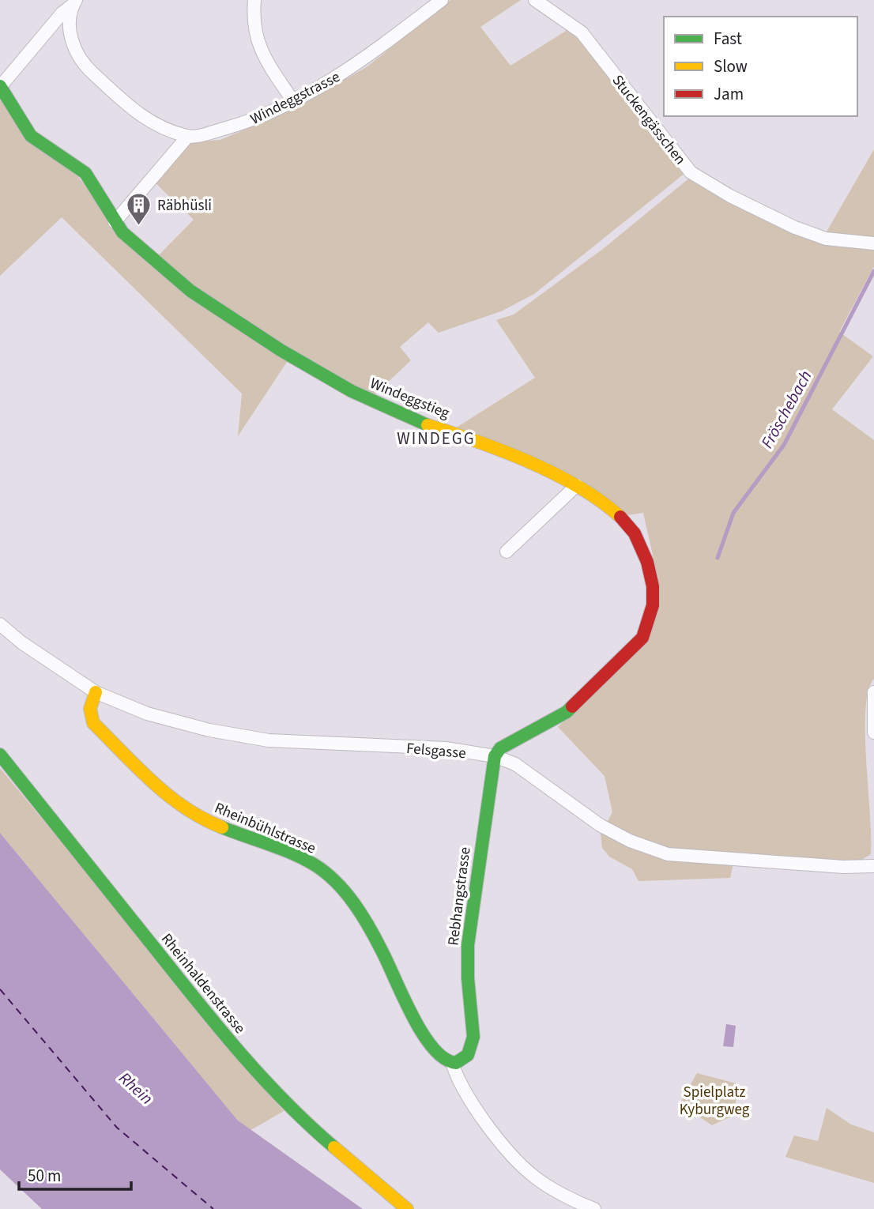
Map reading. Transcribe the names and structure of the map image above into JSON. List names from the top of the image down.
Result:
{
  "streets": {
    "street": [
      "Windeggstrasse",
      "Stuckengässchen",
      "Windeggstieg",
      "Felsgasse",
      "Rheinbühlstrasse",
      "Rebhangstrasse",
      "Rheinhaldenstrasse"
    ]
  },
  "crossings": [
    ["Windeggstrasse", "Windeggstieg"],
    ["Windeggstieg", "Felsgasse"],
    ["Windeggstieg", "Rebhangstrasse"],
    ["Felsgasse", "Rheinbühlstrasse"],
    ["Felsgasse", "Rebhangstrasse"],
    ["Rheinbühlstrasse", "Rebhangstrasse"]
  ],
  "districts": ["WINDEGG"],
  "water": ["Fröschebach", "Rhein"],
  "parks": ["Spielplatz Kyburgweg"],
  "places": {
    "building": ["Räbhüsli"]
  },
  "legend": ["Fast", "Slow", "Jam"],
  "scale_bar": "50 m"
}
